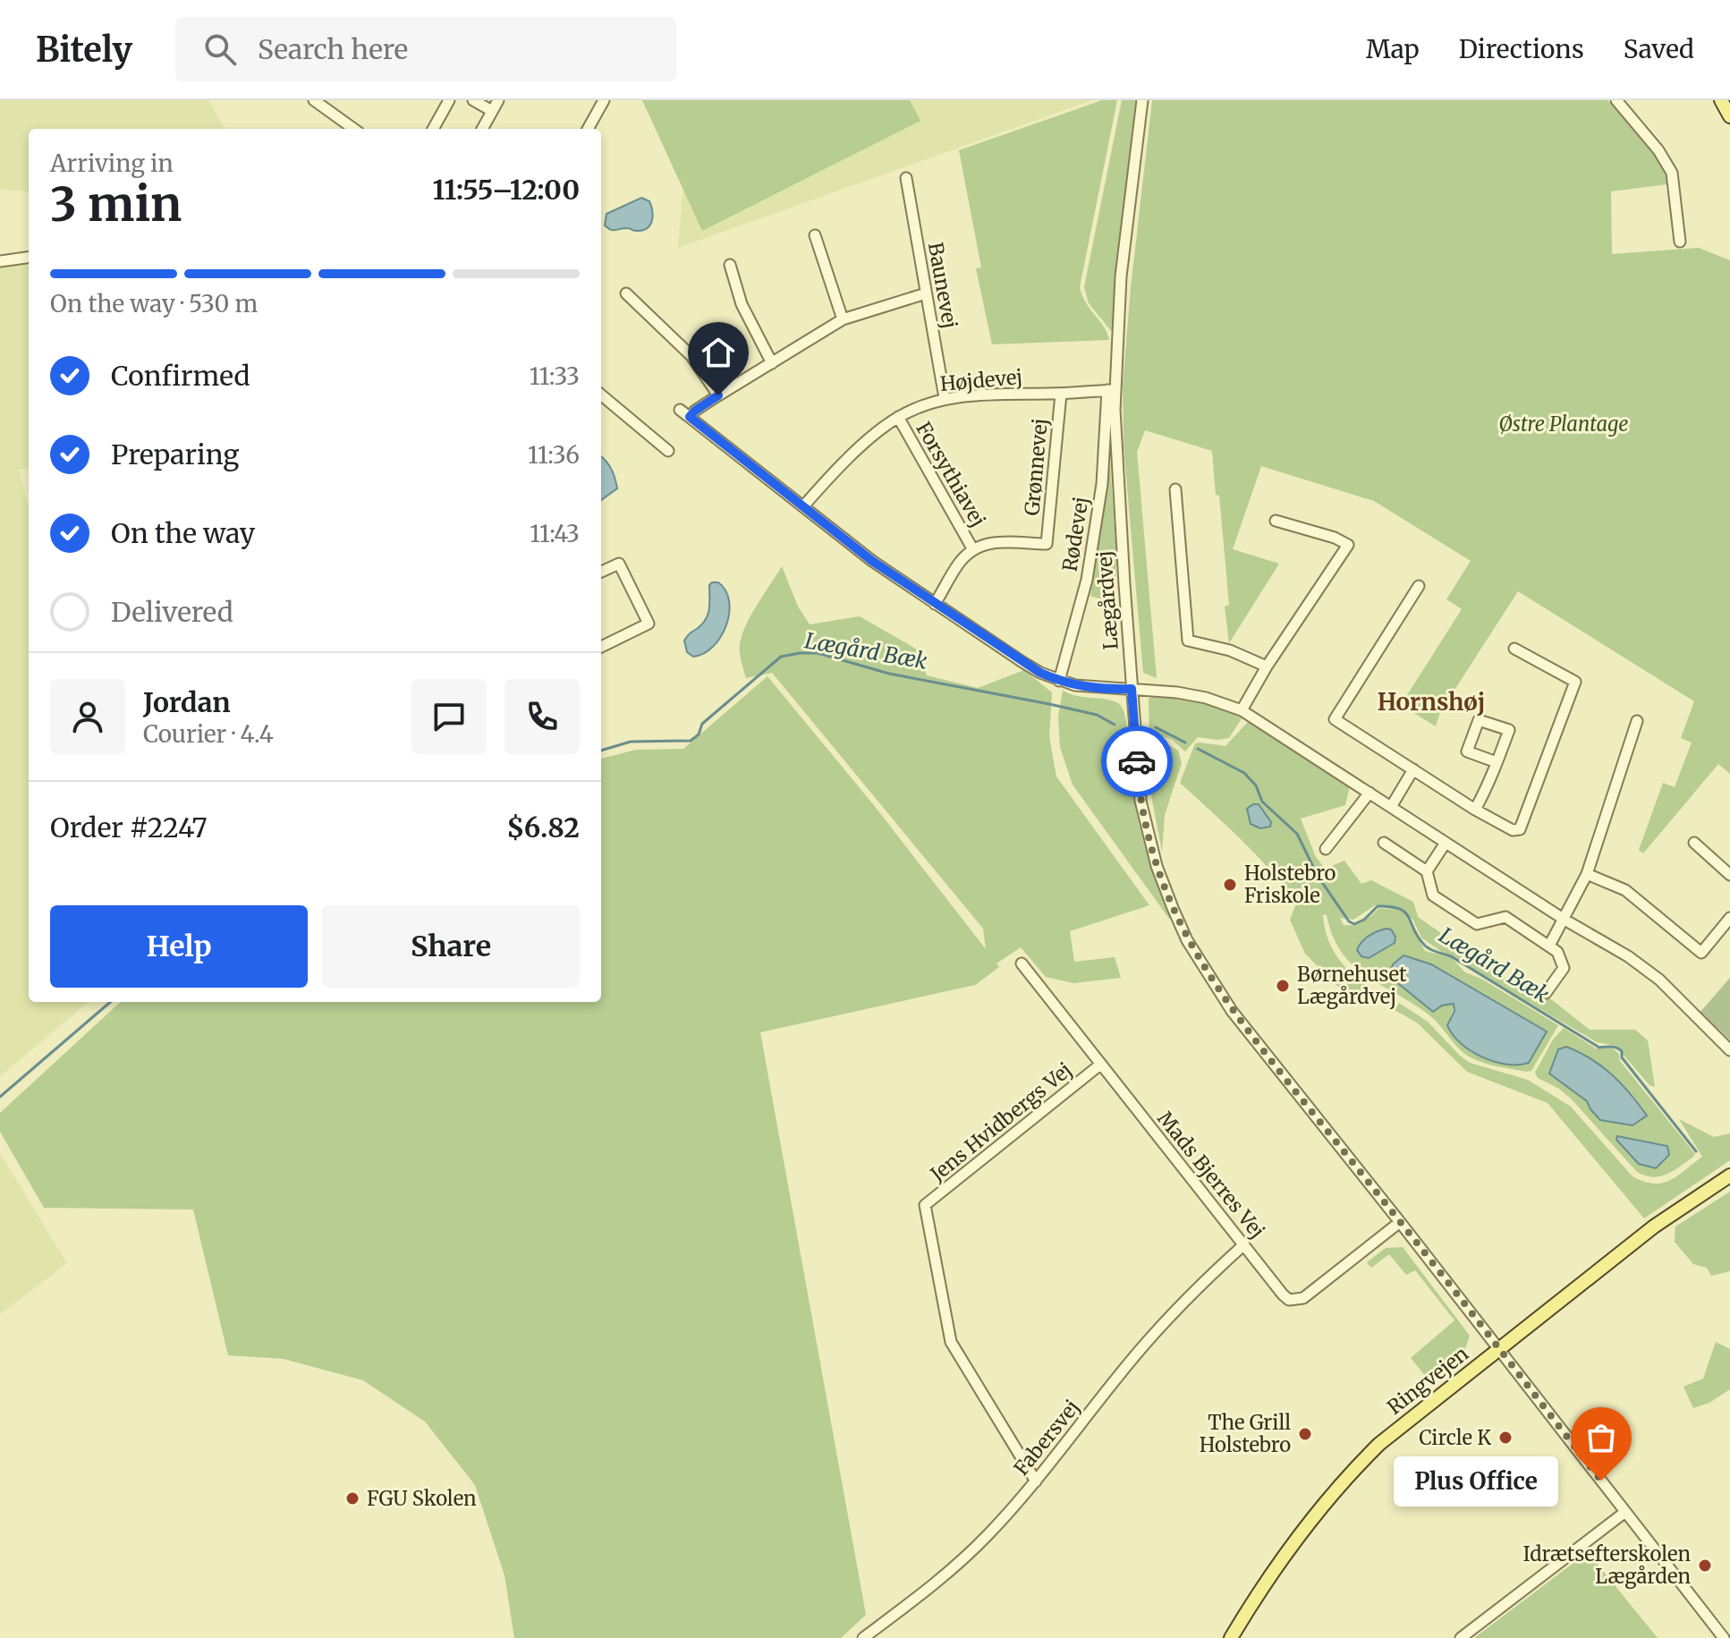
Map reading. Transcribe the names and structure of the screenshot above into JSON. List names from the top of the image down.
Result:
{
  "streets": {
    "main road": ["Ringvejen"],
    "street": [
      "Baunevej",
      "Højdevej",
      "Grønnevej",
      "Forsythiavej",
      "Rødevej",
      "Lægårdvej",
      "Jens Hvidbergs Vej",
      "Mads Bjerres Vej",
      "Fabersvej"
    ]
  },
  "crossings": [
    ["Baunevej", "Højdevej"],
    ["Højdevej", "Grønnevej"],
    ["Højdevej", "Forsythiavej"],
    ["Højdevej", "Rødevej"],
    ["Højdevej", "Lægårdvej"],
    ["Grønnevej", "Forsythiavej"],
    ["Rødevej", "Lægårdvej"],
    ["Lægårdvej", "Mads Bjerres Vej"],
    ["Lægårdvej", "Ringvejen"],
    ["Jens Hvidbergs Vej", "Mads Bjerres Vej"],
    ["Jens Hvidbergs Vej", "Fabersvej"],
    ["Mads Bjerres Vej", "Fabersvej"]
  ],
  "districts": ["Hornshøj"],
  "water": ["Lægård Bæk"],
  "parks": ["Østre Plantage"],
  "places": [
    "Holstebro Friskole",
    "Børnehuset Lægårdvej",
    "The Grill Holstebro",
    "Circle K",
    "Plus Office",
    "FGU Skolen",
    "Idrætsefterskolen Lægården"
  ],
  "page": {
    "header": "Bitely",
    "search": "Search here",
    "nav": ["Map", "Directions", "Saved"],
    "heading": ["3 min", "Arriving in", "11:55–12:00"],
    "panel": [
      "Jordan",
      "Courier · 4.4",
      "Order #2247",
      "$6.82"
    ],
    "bar": "On the way · 530 m",
    "list": [
      ["Confirmed", "11:33"],
      ["Preparing", "11:36"],
      ["On the way", "11:43"],
      "Delivered"
    ],
    "buttons": ["Help", "Share"],
    "bubble": "Plus Office"
  }
}
